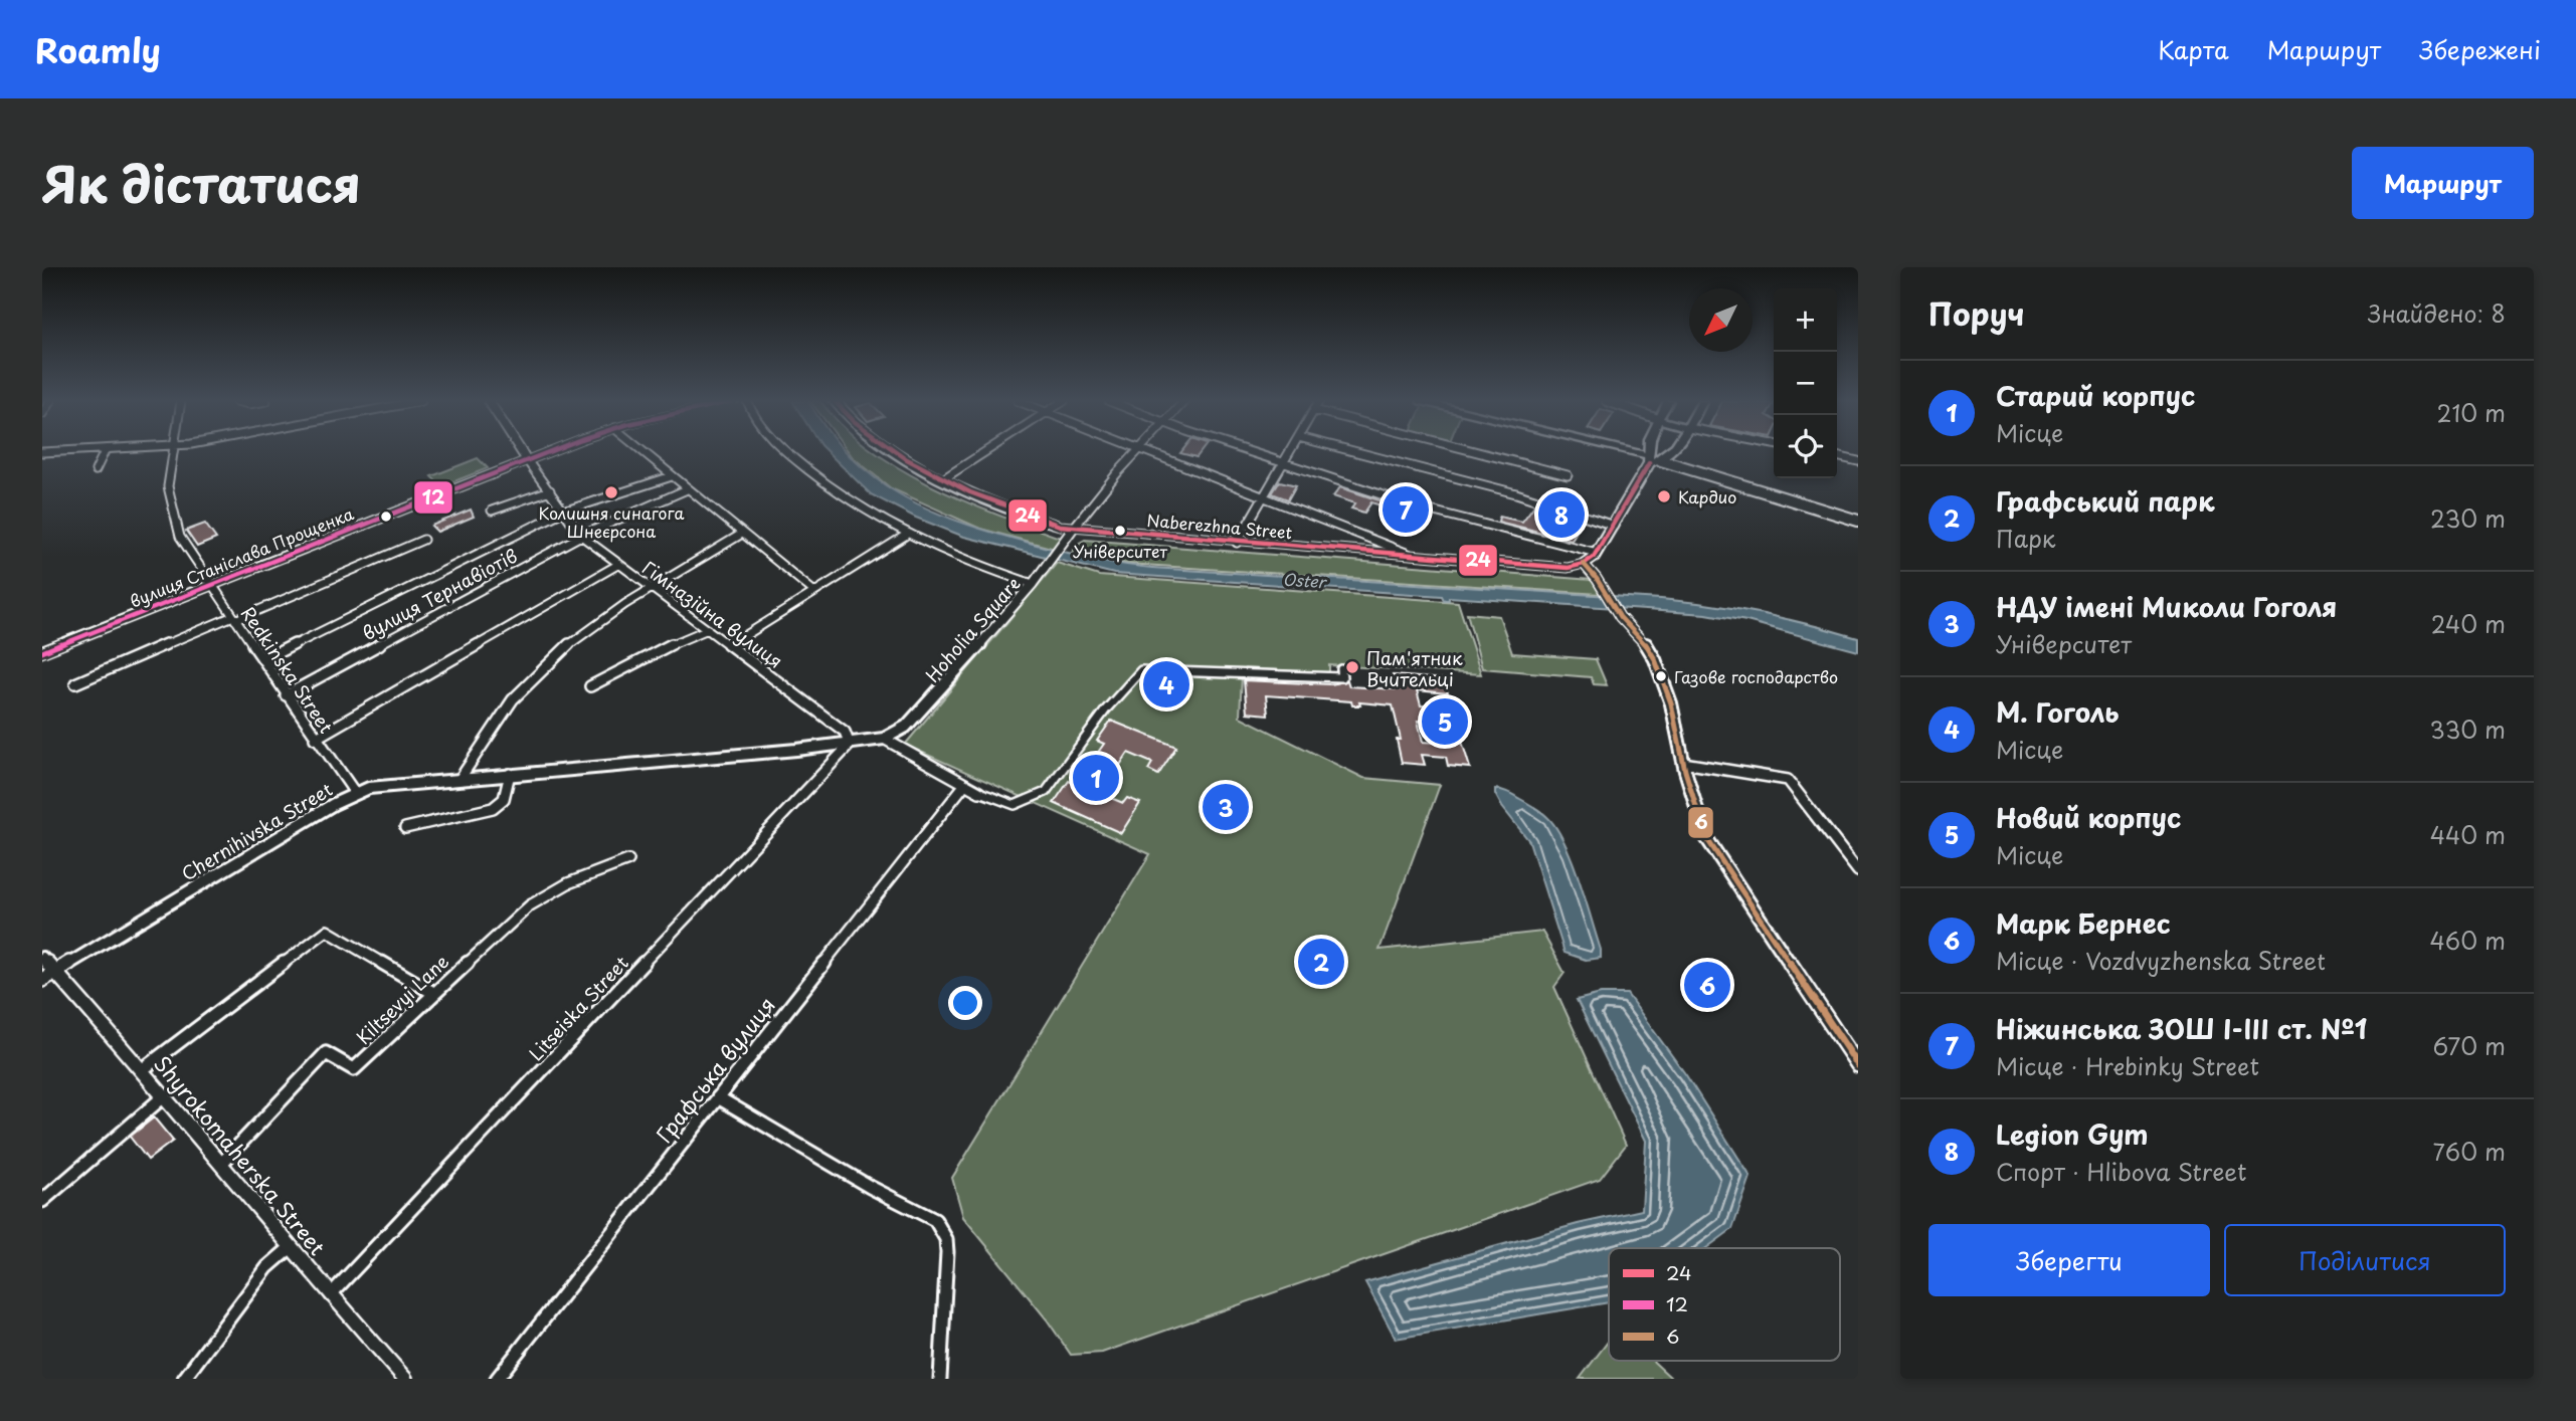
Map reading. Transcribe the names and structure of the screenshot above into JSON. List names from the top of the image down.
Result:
{
  "streets": {
    "main road": ["Naberezhna Street", "вулиця Станіслава Прощенка"],
    "street": [
      "вулиця Тернавіотів",
      "Гімназійна вулиця",
      "Hoholia Square",
      "Redkinska Street",
      "Chernihivska Street",
      "Kiltsevyi Lane",
      "Litseiska Street",
      "Графська вулиця",
      "Shyrokomaherska Street"
    ]
  },
  "crossings": [
    ["Naberezhna Street", "Hoholia Square"],
    ["вулиця Станіслава Прощенка", "Гімназійна вулиця"],
    ["вулиця Станіслава Прощенка", "Redkinska Street"],
    ["вулиця Тернавіотів", "Гімназійна вулиця"],
    ["вулиця Тернавіотів", "Redkinska Street"],
    ["Гімназійна вулиця", "Chernihivska Street"],
    ["Гімназійна вулиця", "Litseiska Street"],
    ["Hoholia Square", "Chernihivska Street"],
    ["Redkinska Street", "Chernihivska Street"],
    ["Chernihivska Street", "Litseiska Street"],
    ["Chernihivska Street", "Shyrokomaherska Street"],
    ["Kiltsevyi Lane", "Shyrokomaherska Street"],
    ["Litseiska Street", "Shyrokomaherska Street"]
  ],
  "water": ["Oster"],
  "places": [
    "Колишня синагога Шнеєрсона",
    "Кардио",
    "Університет",
    "Пам'ятник Вчительці",
    "Газове господарство"
  ],
  "lines": ["transit line 24", "transit line 12", "transit line 6"],
  "legend": ["24", "12", "6"],
  "north": "bottom left",
  "page": {
    "header": "Roamly",
    "nav": ["Карта", "Маршрут", "Збережені"],
    "title": "Як дістатися",
    "buttons": [
      "Маршрут",
      ["Зберегти", "Поділитися"]
    ],
    "heading": ["Поруч", "Знайдено: 8"],
    "map_buttons": ["+", "−"],
    "list": [
      {
        "mark": "1",
        "name": "Старий корпус",
        "note": "Місце",
        "value": "210 m"
      },
      {
        "mark": "2",
        "name": "Графський парк",
        "note": "Парк",
        "value": "230 m"
      },
      {
        "mark": "3",
        "name": "НДУ імені Миколи Гоголя",
        "note": "Університет",
        "value": "240 m"
      },
      {
        "mark": "4",
        "name": "М. Гоголь",
        "note": "Місце",
        "value": "330 m"
      },
      {
        "mark": "5",
        "name": "Новий корпус",
        "note": "Місце",
        "value": "440 m"
      },
      {
        "mark": "6",
        "name": "Марк Бернес",
        "note": "Місце · Vozdvyzhenska Street",
        "value": "460 m"
      },
      {
        "mark": "7",
        "name": "Ніжинська ЗОШ І-ІІІ ст. №1",
        "note": "Місце · Hrebinky Street",
        "value": "670 m"
      },
      {
        "mark": "8",
        "name": "Legion Gym",
        "note": "Спорт · Hlibova Street",
        "value": "760 m"
      }
    ],
    "pins": [
      "7",
      "8",
      "4",
      "5",
      "1",
      "3",
      "2",
      "6"
    ]
  }
}
